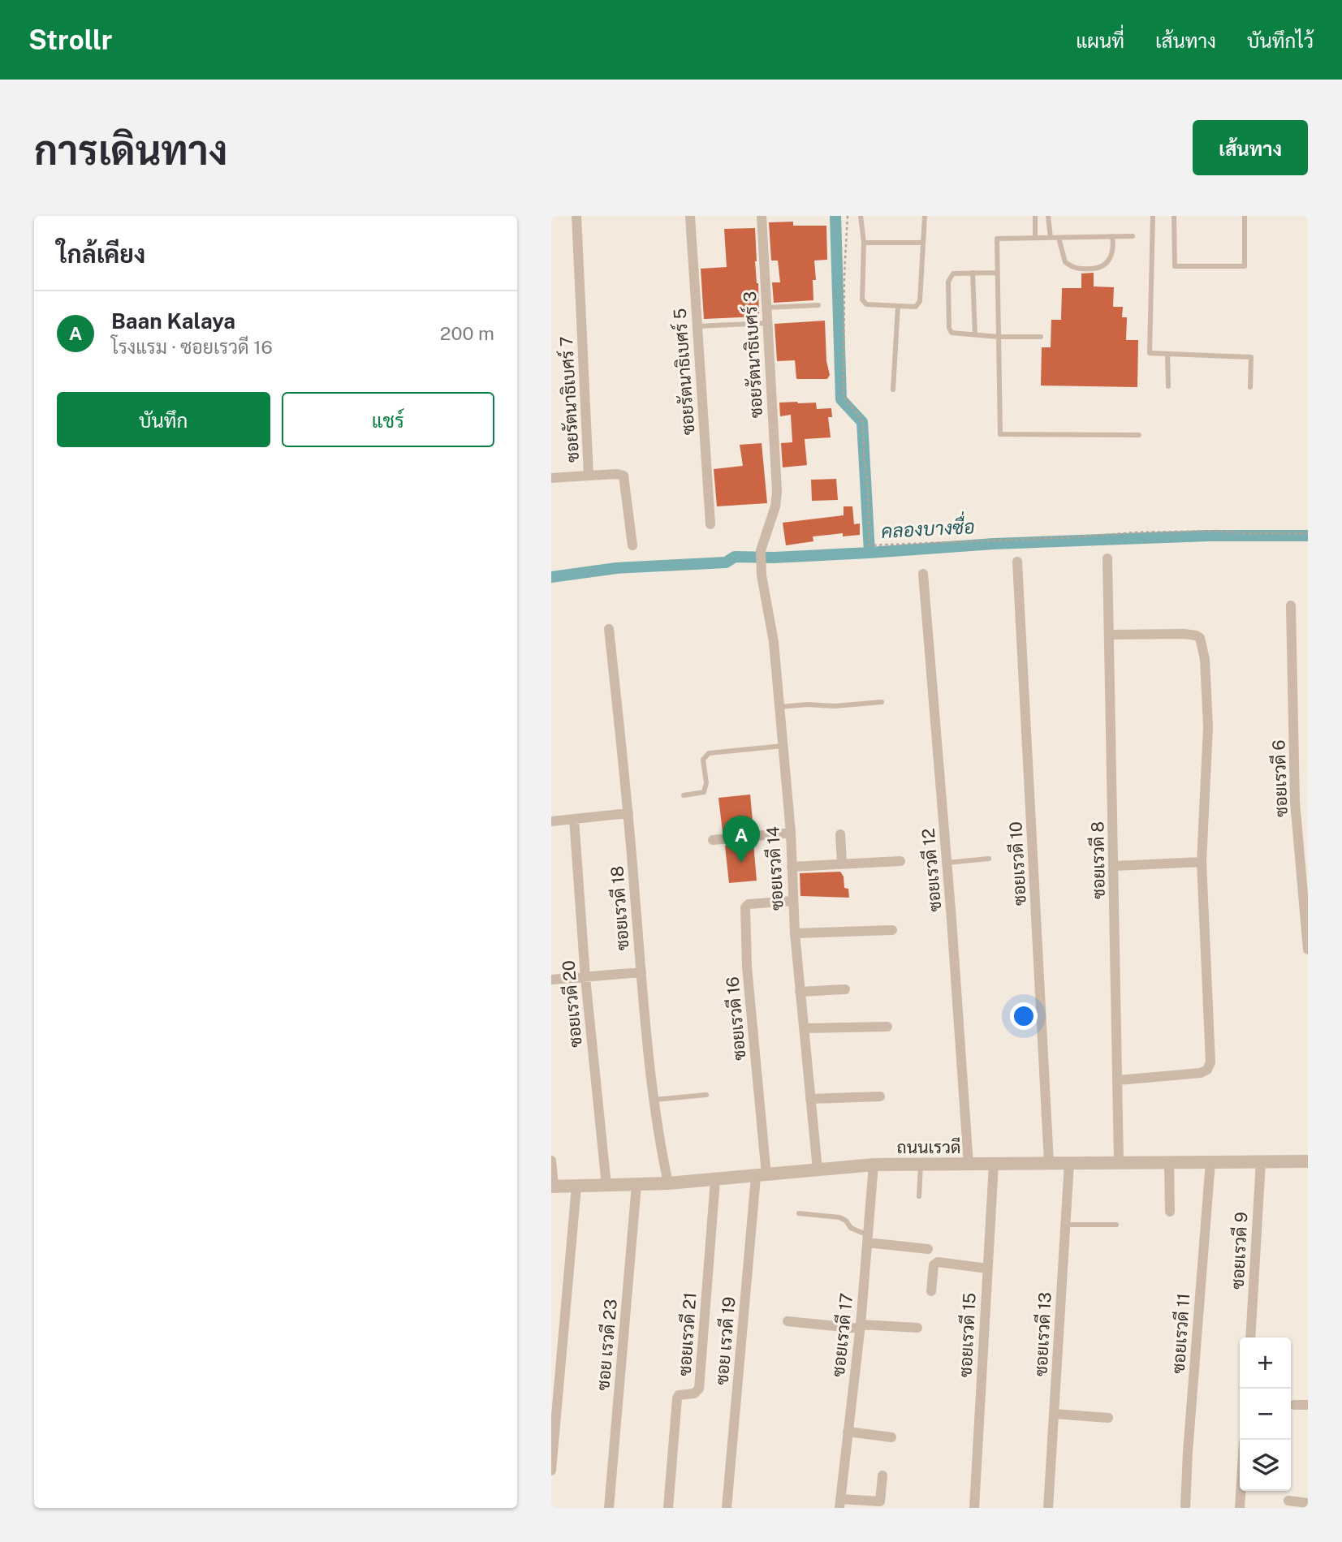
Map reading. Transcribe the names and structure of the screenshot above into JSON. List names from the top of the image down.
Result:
{
  "streets": {
    "street": [
      "ซอยรัตนาธิเบศร์ 3",
      "ซอยรัตนาธิเบศร์ 5",
      "ซอยรัตนาธิเบศร์ 7",
      "ซอยเรวดี 6",
      "ซอยเรวดี 8",
      "ซอยเรวดี 10",
      "ซอยเรวดี 14",
      "ซอยเรวดี 12",
      "ซอยเรวดี 18",
      "ซอยเรวดี 20",
      "ซอยเรวดี 16",
      "ถนนเรวดี",
      "ซอยเรวดี 9",
      "ซอยเรวดี 11",
      "ซอยเรวดี 21",
      "ซอยเรวดี 13",
      "ซอยเรวดี 17",
      "ซอยเรวดี 15",
      "ซอย เรวดี 19",
      "ซอย เรวดี 23"
    ]
  },
  "crossings": [
    ["ซอยรัตนาธิเบศร์ 3", "ซอยเรวดี 14"],
    ["ซอยเรวดี 8", "ถนนเรวดี"],
    ["ซอยเรวดี 10", "ถนนเรวดี"],
    ["ซอยเรวดี 14", "ซอยเรวดี 16"],
    ["ซอยเรวดี 14", "ถนนเรวดี"],
    ["ซอยเรวดี 12", "ถนนเรวดี"],
    ["ซอยเรวดี 18", "ถนนเรวดี"],
    ["ซอยเรวดี 20", "ถนนเรวดี"],
    ["ซอยเรวดี 16", "ถนนเรวดี"],
    ["ซอยเรวดี 16", "ซอย เรวดี 19"],
    ["ถนนเรวดี", "ซอยเรวดี 9"],
    ["ถนนเรวดี", "ซอยเรวดี 11"],
    ["ถนนเรวดี", "ซอยเรวดี 21"],
    ["ถนนเรวดี", "ซอยเรวดี 13"],
    ["ถนนเรวดี", "ซอยเรวดี 17"],
    ["ถนนเรวดี", "ซอยเรวดี 15"],
    ["ถนนเรวดี", "ซอย เรวดี 19"],
    ["ถนนเรวดี", "ซอย เรวดี 23"]
  ],
  "water": ["คลองบางซื่อ"],
  "page": {
    "header": "Strollr",
    "nav": ["แผนที่", "เส้นทาง", "บันทึกไว้"],
    "buttons": [
      "เส้นทาง",
      ["บันทึก", "แชร์"]
    ],
    "title": "การเดินทาง",
    "heading": "ใกล้เคียง",
    "list": [
      {
        "mark": "A",
        "name": "Baan Kalaya",
        "note": "โรงแรม · ซอยเรวดี 16",
        "value": "200 m"
      }
    ],
    "pins": "A",
    "map_buttons": ["+", "−"]
  }
}
